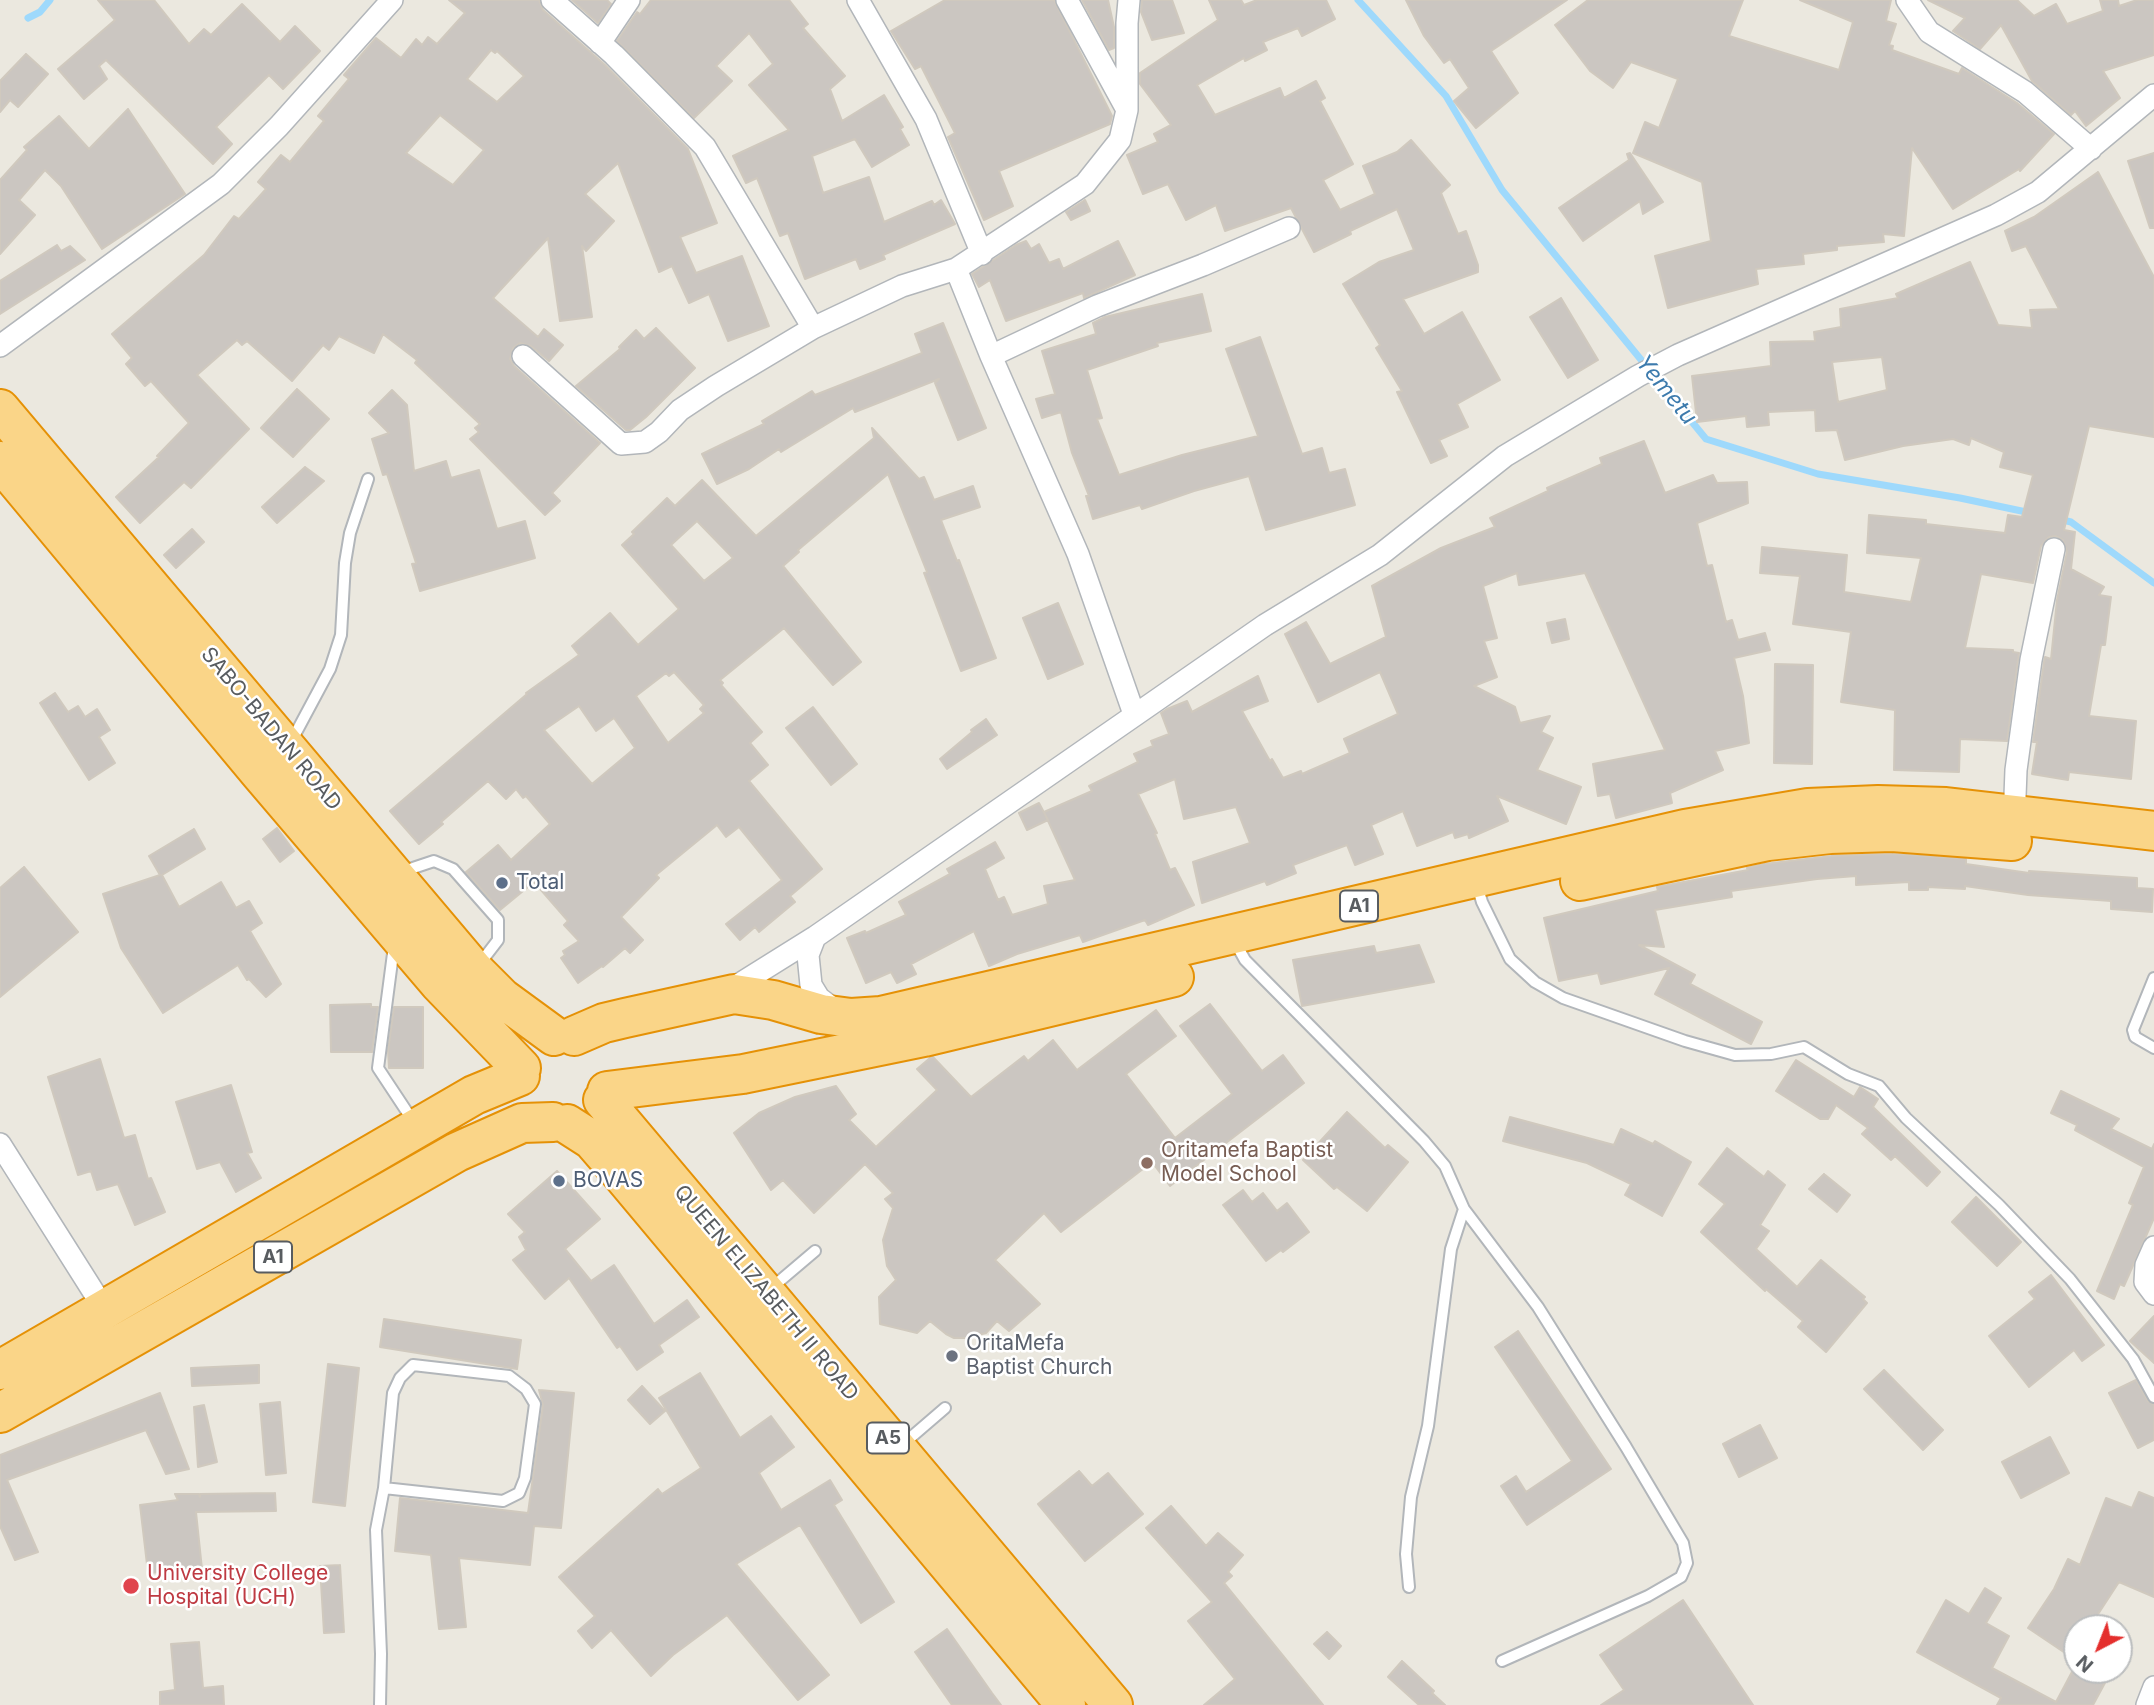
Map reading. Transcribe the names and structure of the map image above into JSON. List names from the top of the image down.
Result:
{
  "streets": {
    "highway": [
      "SABO-BADAN ROAD",
      "A1",
      "QUEEN ELIZABETH II ROAD",
      "A5"
    ]
  },
  "crossings": [
    ["SABO-BADAN ROAD", "A1"],
    ["SABO-BADAN ROAD", "A5"],
    ["A1", "A5"],
    ["QUEEN ELIZABETH II ROAD", "A5"]
  ],
  "water": ["Yemetu"],
  "places": [
    "Total",
    "Oritamefa Baptist Model School",
    "BOVAS",
    "OritaMefa Baptist Church",
    "University College Hospital (UCH)"
  ],
  "north": "bottom left"
}
